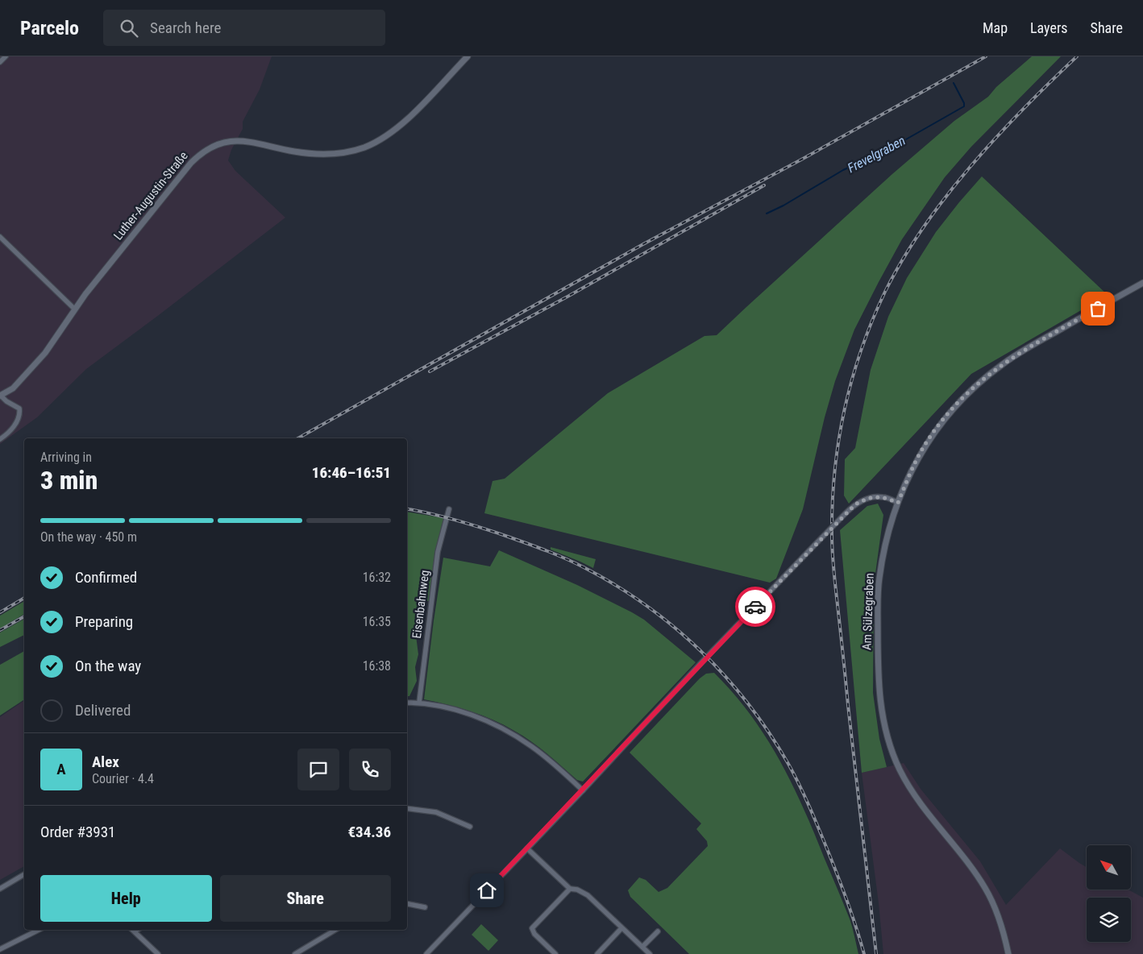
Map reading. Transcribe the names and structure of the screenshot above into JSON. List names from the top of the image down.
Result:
{
  "streets": {
    "street": ["Luther-Augustin-Straße", "Eisenbahnweg", "Am Sülzegraben"]
  },
  "water": ["Frevelgraben"],
  "north": "top left",
  "page": {
    "header": "Parcelo",
    "search": "Search here",
    "nav": ["Map", "Layers", "Share"],
    "heading": ["3 min", "Arriving in", "16:46–16:51"],
    "panel": [
      "Alex",
      "Courier · 4.4",
      "Order #3931",
      "€34.36"
    ],
    "bar": "On the way · 450 m",
    "list": [
      ["Confirmed", "16:32"],
      ["Preparing", "16:35"],
      ["On the way", "16:38"],
      "Delivered"
    ],
    "round": "A",
    "buttons": ["Help", "Share"]
  }
}
